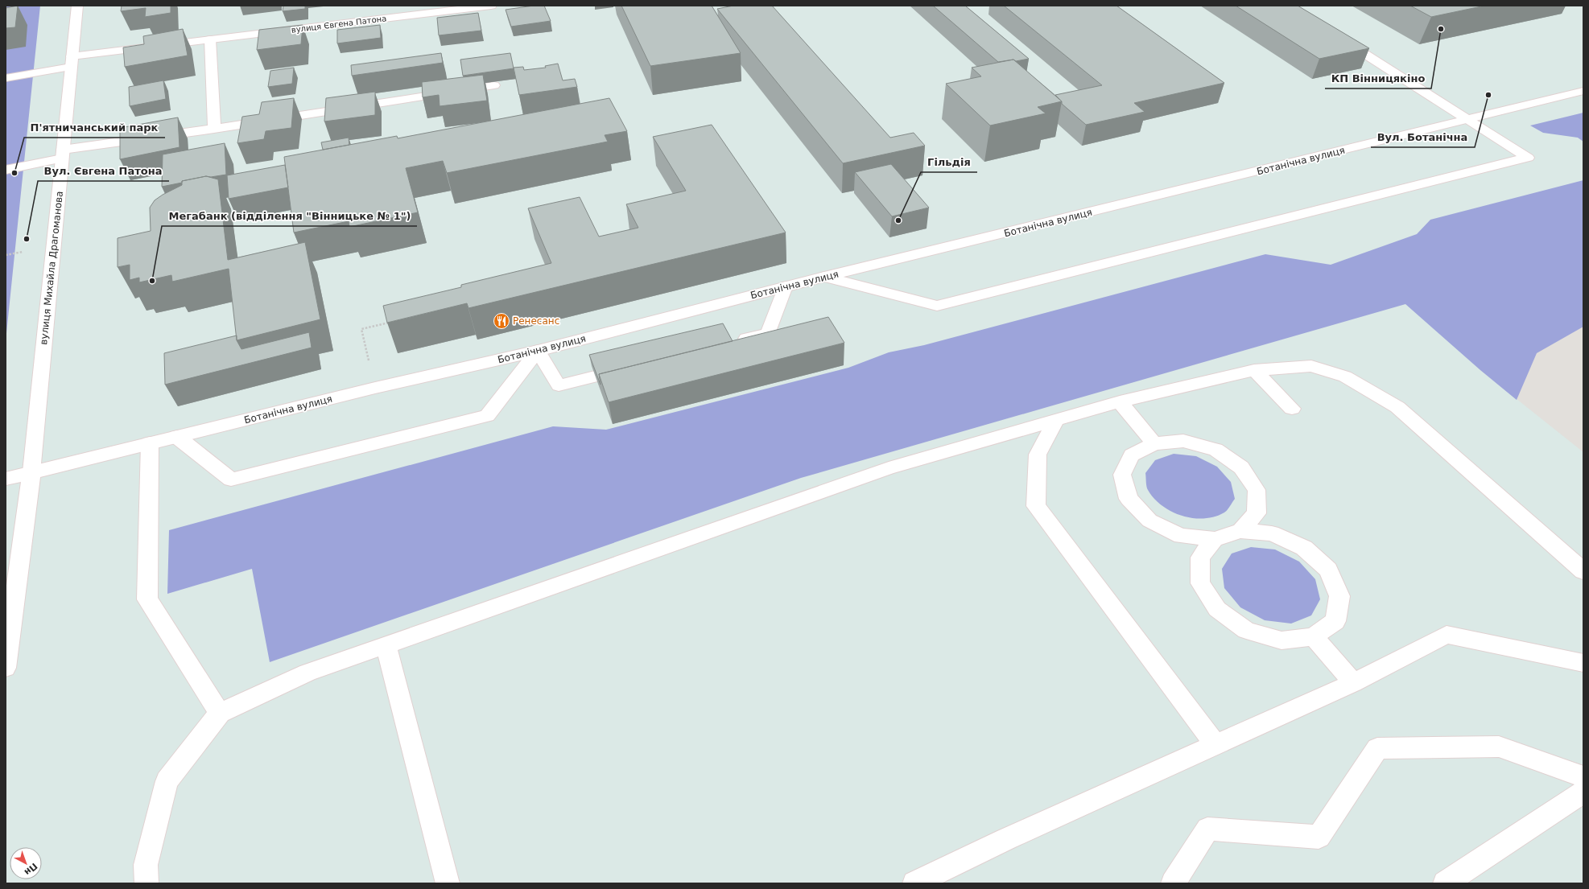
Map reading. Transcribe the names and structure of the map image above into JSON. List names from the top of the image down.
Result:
{
  "streets": {
    "street": ["вулиця Євгена Патона", "Ботанічна вулиця", "вулиця Михайла Драгоманова"]
  },
  "crossings": [
    ["вулиця Євгена Патона", "вулиця Михайла Драгоманова"],
    ["Ботанічна вулиця", "вулиця Михайла Драгоманова"]
  ],
  "places": {
    "other": [
      "КП Вінницякіно",
      "Вул. Ботанічна",
      "П'ятничанський парк",
      "Гільдія",
      "Вул. Євгена Патона",
      "Мегабанк (відділення \"Вінницьке № 1\")"
    ],
    "restaurant": ["Ренесанс"]
  },
  "north": "bottom right"
}
